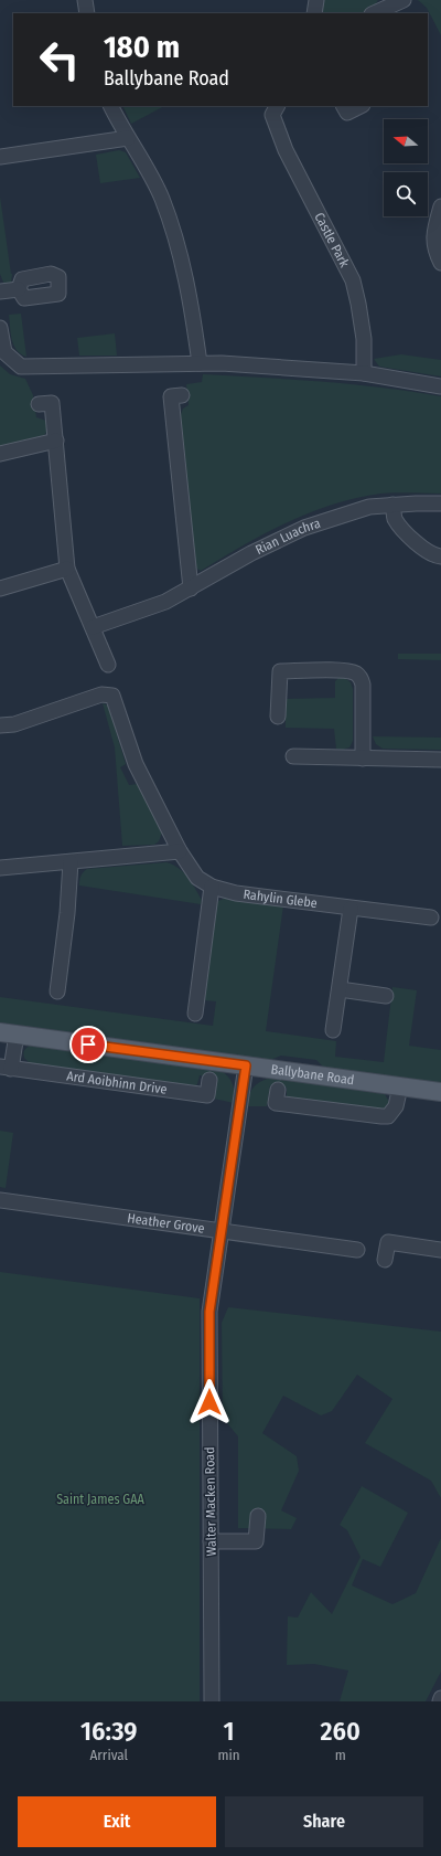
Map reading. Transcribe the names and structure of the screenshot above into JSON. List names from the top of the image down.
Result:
{
  "streets": {
    "main road": ["Ballybane Road"],
    "street": [
      "Castle Park",
      "Rian Luachra",
      "Rahylin Glebe",
      "Ard Aoibhinn Drive",
      "Heather Grove",
      "Walter Macken Road"
    ]
  },
  "crossings": [
    ["Ballybane Road", "Ard Aoibhinn Drive"],
    ["Ballybane Road", "Walter Macken Road"],
    ["Heather Grove", "Walter Macken Road"]
  ],
  "parks": ["Saint James GAA"],
  "north": "left",
  "page": {
    "turn": ["180 m", "Ballybane Road"],
    "eta": [
      "16:39",
      "Arrival",
      "1",
      "min",
      "260",
      "m"
    ],
    "buttons": ["Exit", "Share"]
  }
}
